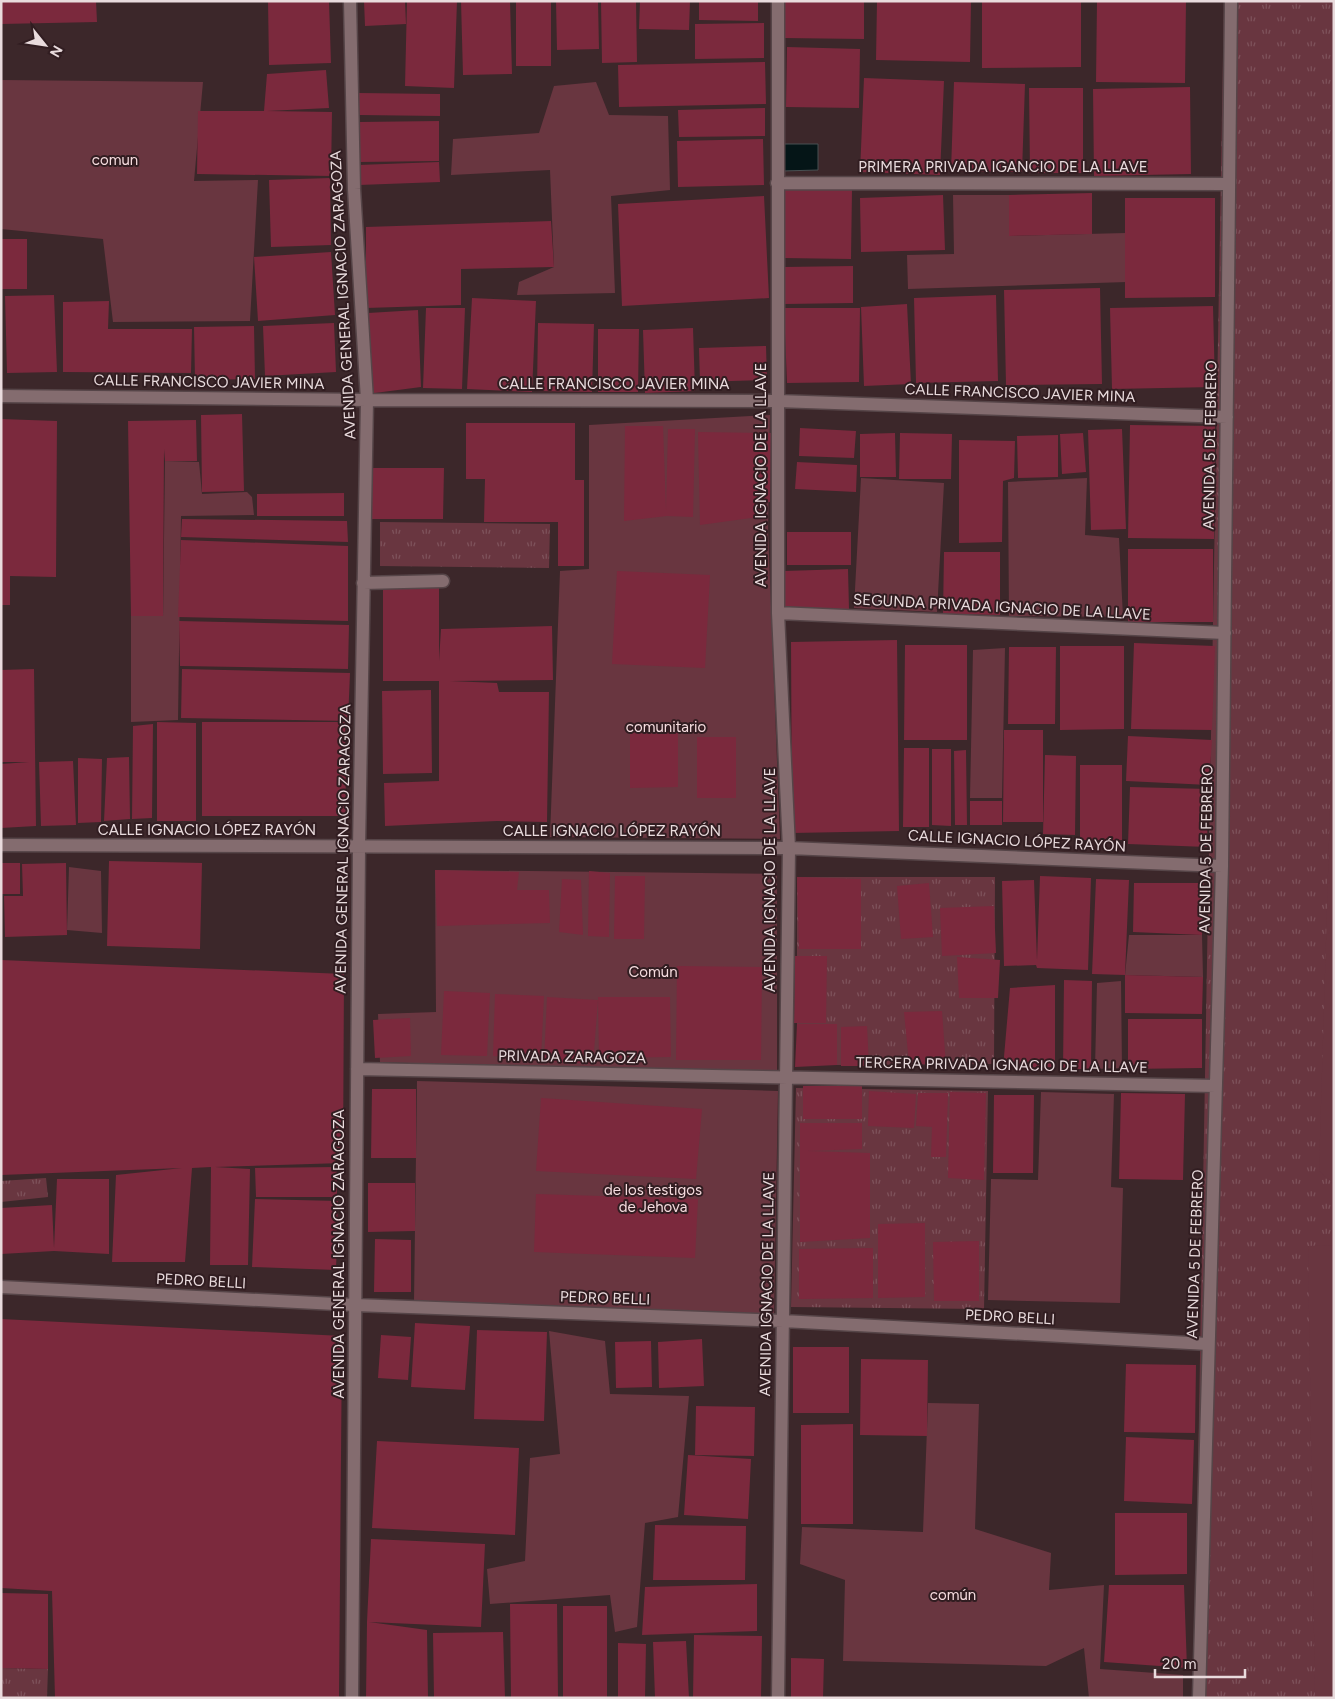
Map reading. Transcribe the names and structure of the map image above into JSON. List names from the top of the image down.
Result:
{
  "streets": {
    "street": [
      "PRIMERA PRIVADA IGANCIO DE LA LLAVE",
      "AVENIDA GENERAL IGNACIO ZARAGOZA",
      "CALLE FRANCISCO JAVIER MINA",
      "AVENIDA 5 DE FEBRERO",
      "AVENIDA IGNACIO DE LA LLAVE",
      "SEGUNDA PRIVADA IGNACIO DE LA LLAVE",
      "CALLE IGNACIO LÓPEZ RAYÓN",
      "PRIVADA ZARAGOZA",
      "TERCERA PRIVADA IGNACIO DE LA LLAVE",
      "PEDRO BELLI"
    ]
  },
  "crossings": [
    ["PRIMERA PRIVADA IGANCIO DE LA LLAVE", "AVENIDA 5 DE FEBRERO"],
    ["PRIMERA PRIVADA IGANCIO DE LA LLAVE", "AVENIDA IGNACIO DE LA LLAVE"],
    ["AVENIDA GENERAL IGNACIO ZARAGOZA", "CALLE FRANCISCO JAVIER MINA"],
    ["AVENIDA GENERAL IGNACIO ZARAGOZA", "CALLE IGNACIO LÓPEZ RAYÓN"],
    ["AVENIDA GENERAL IGNACIO ZARAGOZA", "PRIVADA ZARAGOZA"],
    ["AVENIDA GENERAL IGNACIO ZARAGOZA", "PEDRO BELLI"],
    ["CALLE FRANCISCO JAVIER MINA", "AVENIDA 5 DE FEBRERO"],
    ["CALLE FRANCISCO JAVIER MINA", "AVENIDA IGNACIO DE LA LLAVE"],
    ["AVENIDA 5 DE FEBRERO", "SEGUNDA PRIVADA IGNACIO DE LA LLAVE"],
    ["AVENIDA 5 DE FEBRERO", "CALLE IGNACIO LÓPEZ RAYÓN"],
    ["AVENIDA 5 DE FEBRERO", "TERCERA PRIVADA IGNACIO DE LA LLAVE"],
    ["AVENIDA 5 DE FEBRERO", "PEDRO BELLI"],
    ["AVENIDA IGNACIO DE LA LLAVE", "SEGUNDA PRIVADA IGNACIO DE LA LLAVE"],
    ["AVENIDA IGNACIO DE LA LLAVE", "CALLE IGNACIO LÓPEZ RAYÓN"],
    ["AVENIDA IGNACIO DE LA LLAVE", "PRIVADA ZARAGOZA"],
    ["AVENIDA IGNACIO DE LA LLAVE", "TERCERA PRIVADA IGNACIO DE LA LLAVE"],
    ["AVENIDA IGNACIO DE LA LLAVE", "PEDRO BELLI"],
    ["PRIVADA ZARAGOZA", "TERCERA PRIVADA IGNACIO DE LA LLAVE"]
  ],
  "parks": [
    "comun",
    "comunitario",
    "Común",
    "de los testigos de Jehova",
    "común"
  ],
  "scale_bar": "20 m",
  "north": "bottom right"
}
